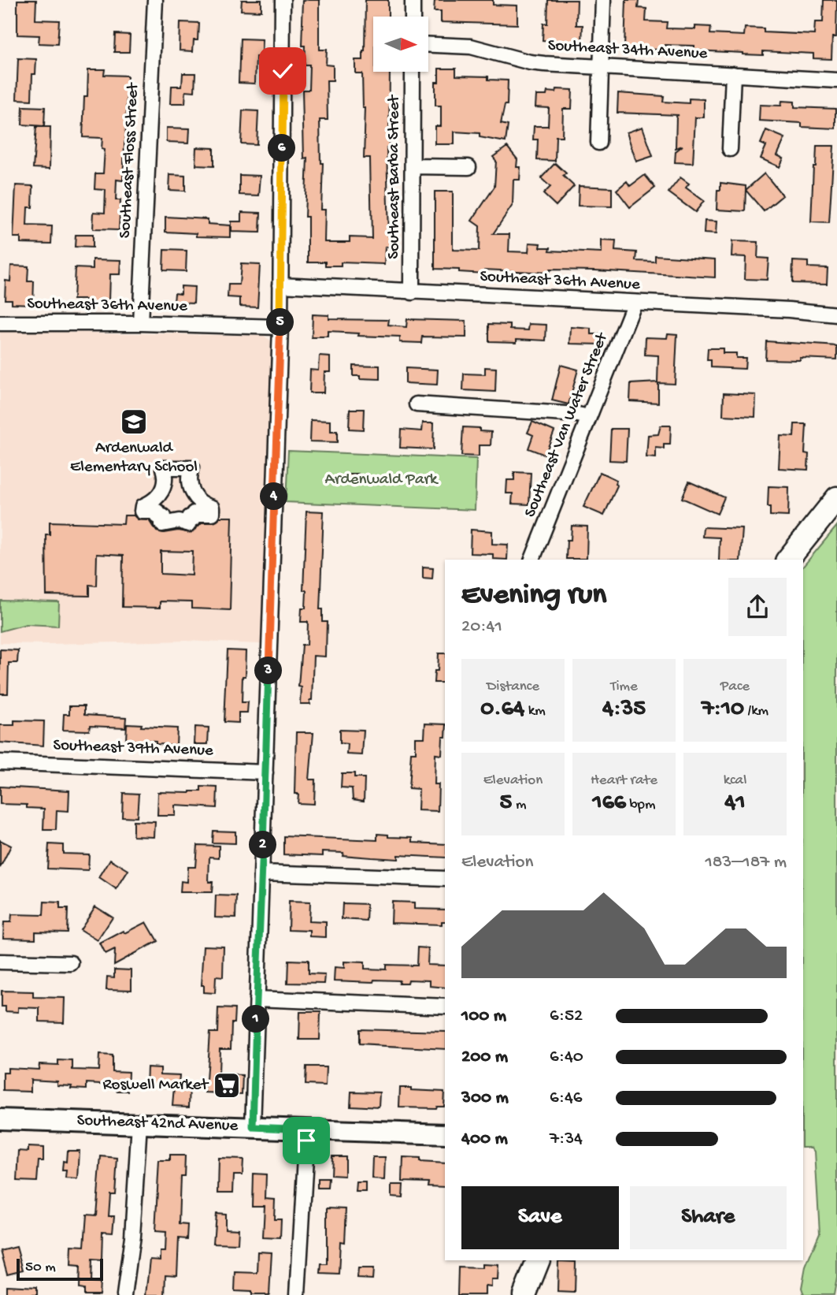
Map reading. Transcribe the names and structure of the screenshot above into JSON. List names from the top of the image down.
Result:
{
  "streets": {
    "street": [
      "Southeast 34th Avenue",
      "Southeast Floss Street",
      "Southeast Barba Street",
      "Southeast 36th Avenue",
      "Southeast Van Water Street",
      "Southeast 39th Avenue",
      "Southeast 42nd Avenue"
    ]
  },
  "crossings": [
    ["Southeast Floss Street", "Southeast 36th Avenue"],
    ["Southeast Barba Street", "Southeast 36th Avenue"],
    ["Southeast 36th Avenue", "Southeast Van Water Street"]
  ],
  "parks": ["Ardenwald Park"],
  "places": {
    "school or university": ["Ardenwald Elementary School"],
    "supermarket": ["Roswell Market"]
  },
  "scale_bar": "50 m",
  "north": "right",
  "page": {
    "pins": [
      "6",
      "5",
      "4",
      "3",
      "2",
      "1"
    ],
    "heading": ["Evening run", "20:41"],
    "stats": [
      ["Distance", "0.64 km"],
      ["Time", "4:35"],
      ["Pace", "7:10 /km"],
      ["Elevation", "5 m"],
      ["Heart rate", "166 bpm"],
      ["kcal", "41"]
    ],
    "chart": ["Elevation", "183–187 m"],
    "list": [
      {
        "name": "100 m",
        "note": "6:52"
      },
      {
        "name": "200 m",
        "note": "6:40"
      },
      {
        "name": "300 m",
        "note": "6:46"
      },
      {
        "name": "400 m",
        "note": "7:34"
      }
    ],
    "buttons": ["Save", "Share"],
    "scale": "50 m"
  }
}
